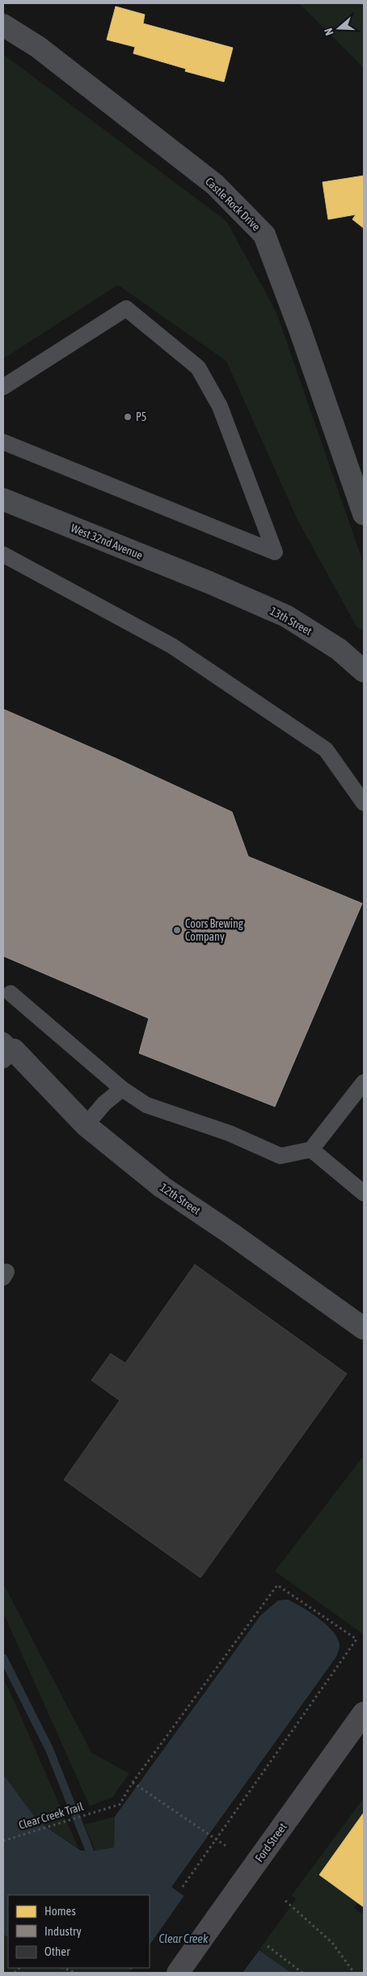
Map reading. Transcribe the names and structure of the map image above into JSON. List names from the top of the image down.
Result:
{
  "streets": {
    "main road": ["Ford Street"],
    "street": [
      "Castle Rock Drive",
      "West 32nd Avenue",
      "13th Street",
      "12th Street"
    ],
    "path": ["Clear Creek Trail"]
  },
  "crossings": [
    ["West 32nd Avenue", "13th Street"]
  ],
  "water": ["Clear Creek"],
  "places": ["P5", "Coors Brewing Company"],
  "legend": ["Homes", "Industry", "Other"],
  "north": "left"
}
